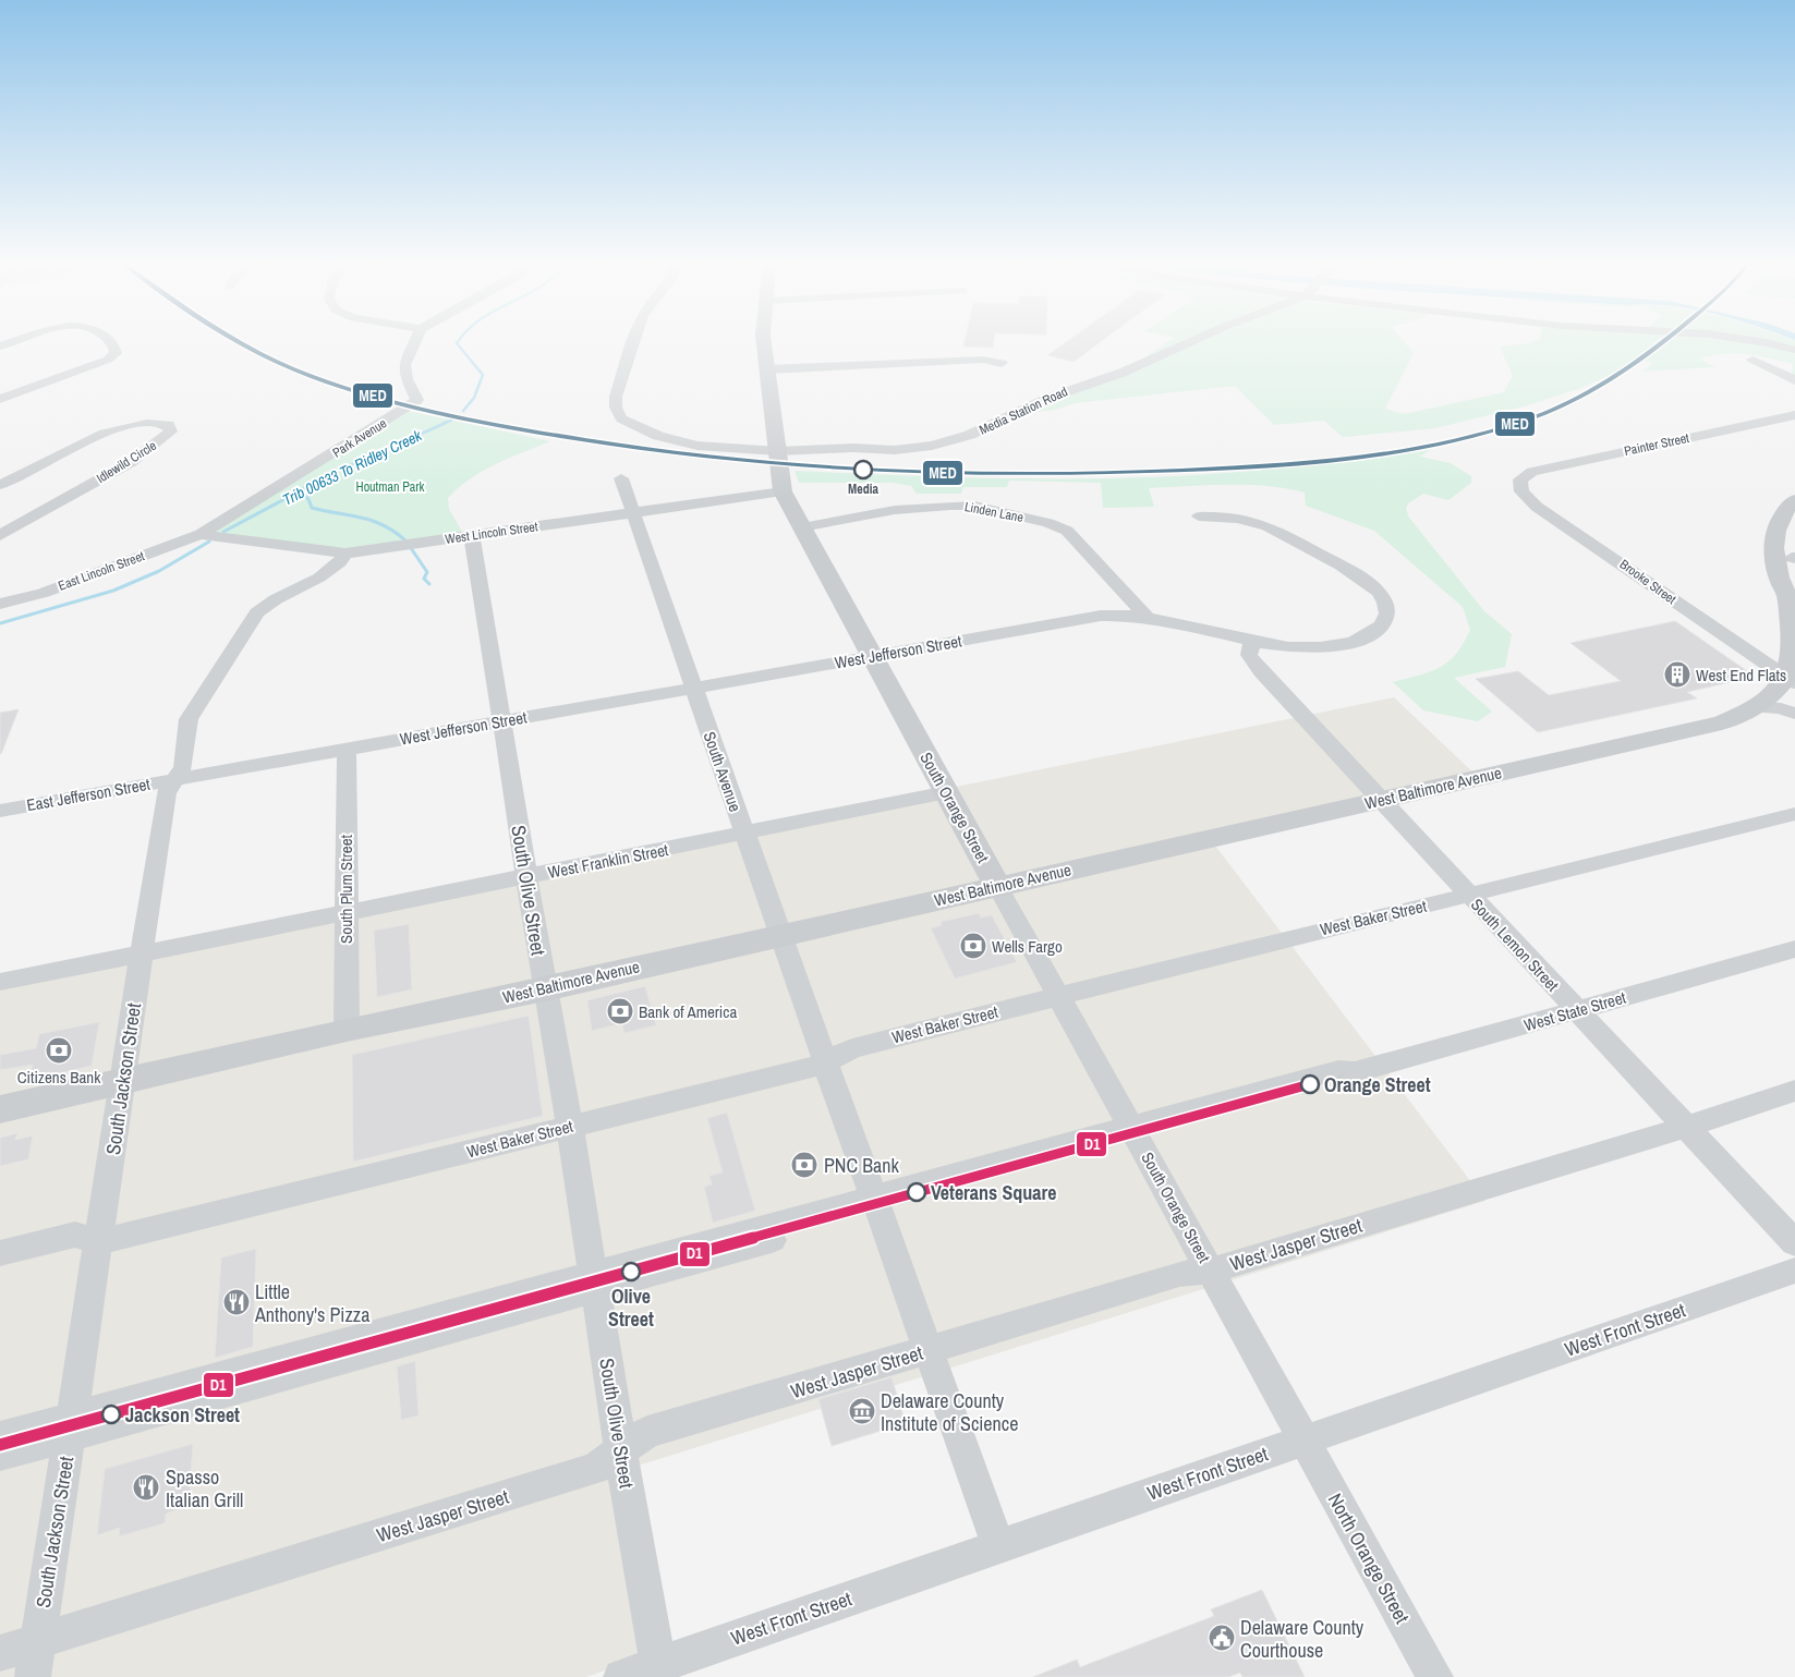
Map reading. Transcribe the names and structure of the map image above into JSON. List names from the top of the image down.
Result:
{
  "streets": {
    "main road": ["West Baltimore Avenue", "South Orange Street"],
    "street": [
      "Media Station Road",
      "Park Avenue",
      "Painter Street",
      "Idlewild Circle",
      "Linden Lane",
      "West Lincoln Street",
      "East Lincoln Street",
      "Brooke Street",
      "West Jefferson Street",
      "South Avenue",
      "East Jefferson Street",
      "West Franklin Street",
      "South Plum Street",
      "South Olive Street",
      "West Baker Street",
      "South Lemon Street",
      "West State Street",
      "South Jackson Street",
      "West Jasper Street",
      "West Front Street",
      "North Orange Street"
    ]
  },
  "crossings": [
    ["Media Station Road", "West Lincoln Street"],
    ["Media Station Road", "South Orange Street"],
    ["Park Avenue", "West Lincoln Street"],
    ["Park Avenue", "East Lincoln Street"],
    ["Painter Street", "Brooke Street"],
    ["Linden Lane", "West Jefferson Street"],
    ["Linden Lane", "South Orange Street"],
    ["West Lincoln Street", "East Lincoln Street"],
    ["West Lincoln Street", "South Avenue"],
    ["West Lincoln Street", "South Orange Street"],
    ["West Lincoln Street", "South Olive Street"],
    ["West Lincoln Street", "South Jackson Street"],
    ["Brooke Street", "West Baltimore Avenue"],
    ["West Jefferson Street", "South Avenue"],
    ["West Jefferson Street", "East Jefferson Street"],
    ["West Jefferson Street", "South Orange Street"],
    ["West Jefferson Street", "South Plum Street"],
    ["West Jefferson Street", "South Olive Street"],
    ["West Jefferson Street", "South Lemon Street"],
    ["West Jefferson Street", "South Jackson Street"],
    ["South Avenue", "West Baltimore Avenue"],
    ["South Avenue", "West Franklin Street"],
    ["South Avenue", "West Baker Street"],
    ["West Baltimore Avenue", "South Orange Street"],
    ["West Baltimore Avenue", "South Plum Street"],
    ["West Baltimore Avenue", "South Olive Street"],
    ["West Baltimore Avenue", "South Lemon Street"],
    ["West Baltimore Avenue", "South Jackson Street"],
    ["East Jefferson Street", "South Jackson Street"],
    ["South Orange Street", "West Franklin Street"],
    ["South Orange Street", "West Baker Street"],
    ["South Orange Street", "West State Street"],
    ["South Orange Street", "West Jasper Street"],
    ["South Orange Street", "West Front Street"],
    ["South Orange Street", "North Orange Street"],
    ["West Franklin Street", "South Plum Street"],
    ["West Franklin Street", "South Olive Street"],
    ["West Franklin Street", "South Jackson Street"],
    ["South Olive Street", "West Baker Street"],
    ["South Olive Street", "West State Street"],
    ["South Olive Street", "West Jasper Street"],
    ["South Olive Street", "West Front Street"],
    ["West Baker Street", "South Lemon Street"],
    ["West Baker Street", "South Jackson Street"],
    ["South Lemon Street", "West State Street"],
    ["South Lemon Street", "West Jasper Street"],
    ["West State Street", "South Jackson Street"],
    ["South Jackson Street", "West Jasper Street"],
    ["West Front Street", "North Orange Street"]
  ],
  "water": ["Trib 00633 To Ridley Creek"],
  "parks": ["Houtman Park"],
  "places": {
    "other": [
      "Media",
      "Orange Street",
      "Veterans Square",
      "Olive Street",
      "Jackson Street"
    ],
    "building": ["West End Flats"],
    "bank": [
      "Wells Fargo",
      "Bank of America",
      "Citizens Bank",
      "PNC Bank"
    ],
    "restaurant": ["Little Anthony's Pizza", "Spasso Italian Grill"],
    "museum": ["Delaware County Institute of Science"],
    "public building": ["Delaware County Courthouse"]
  },
  "lines": ["transit line MED", "transit line D1"]
}
